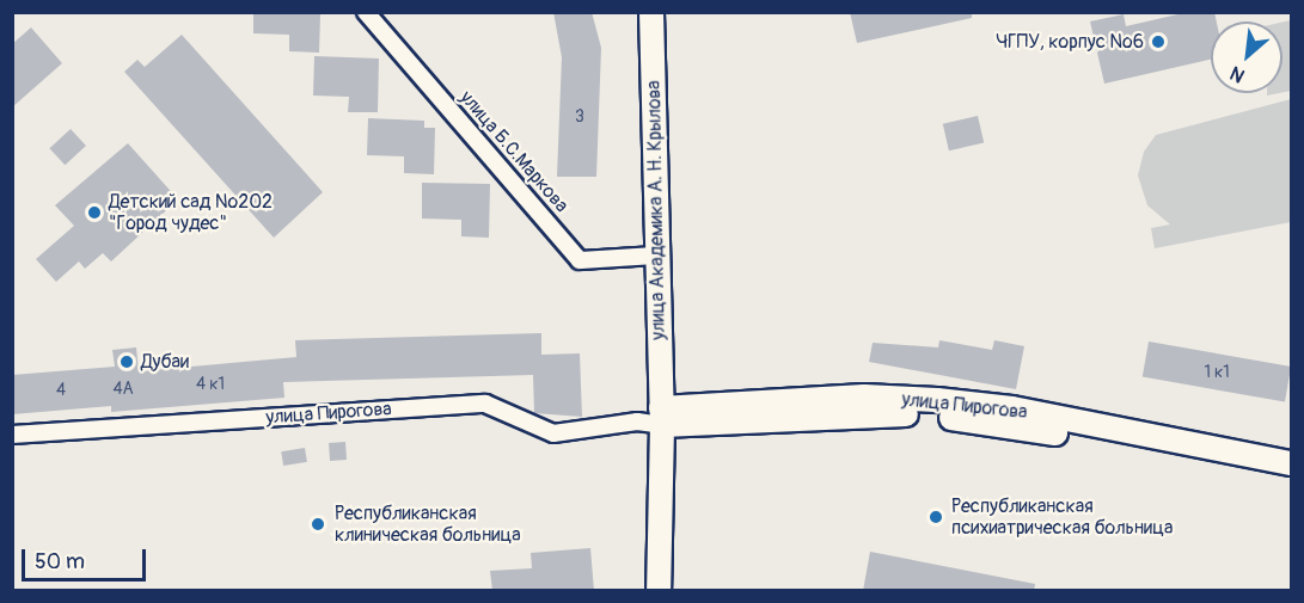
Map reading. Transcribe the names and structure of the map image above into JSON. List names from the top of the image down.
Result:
{
  "streets": {
    "main road": ["улица Академика А. Н. Крылова", "улица Пирогова"],
    "street": ["улица Б.С.Маркова"]
  },
  "crossings": [
    ["улица Б.С.Маркова", "улица Академика А. Н. Крылова"],
    ["улица Академика А. Н. Крылова", "улица Пирогова"]
  ],
  "places": [
    "ЧГПУ, корпус №6",
    "Детский сад №202 \"Город чудес\"",
    "Дубаи",
    "Республиканская психиатрическая больница",
    "Республиканская клиническая больница"
  ],
  "house_numbers": [
    "3",
    "1 к1",
    "4 к1",
    "4А",
    "4"
  ],
  "scale_bar": "50 m",
  "north": "bottom left"
}
